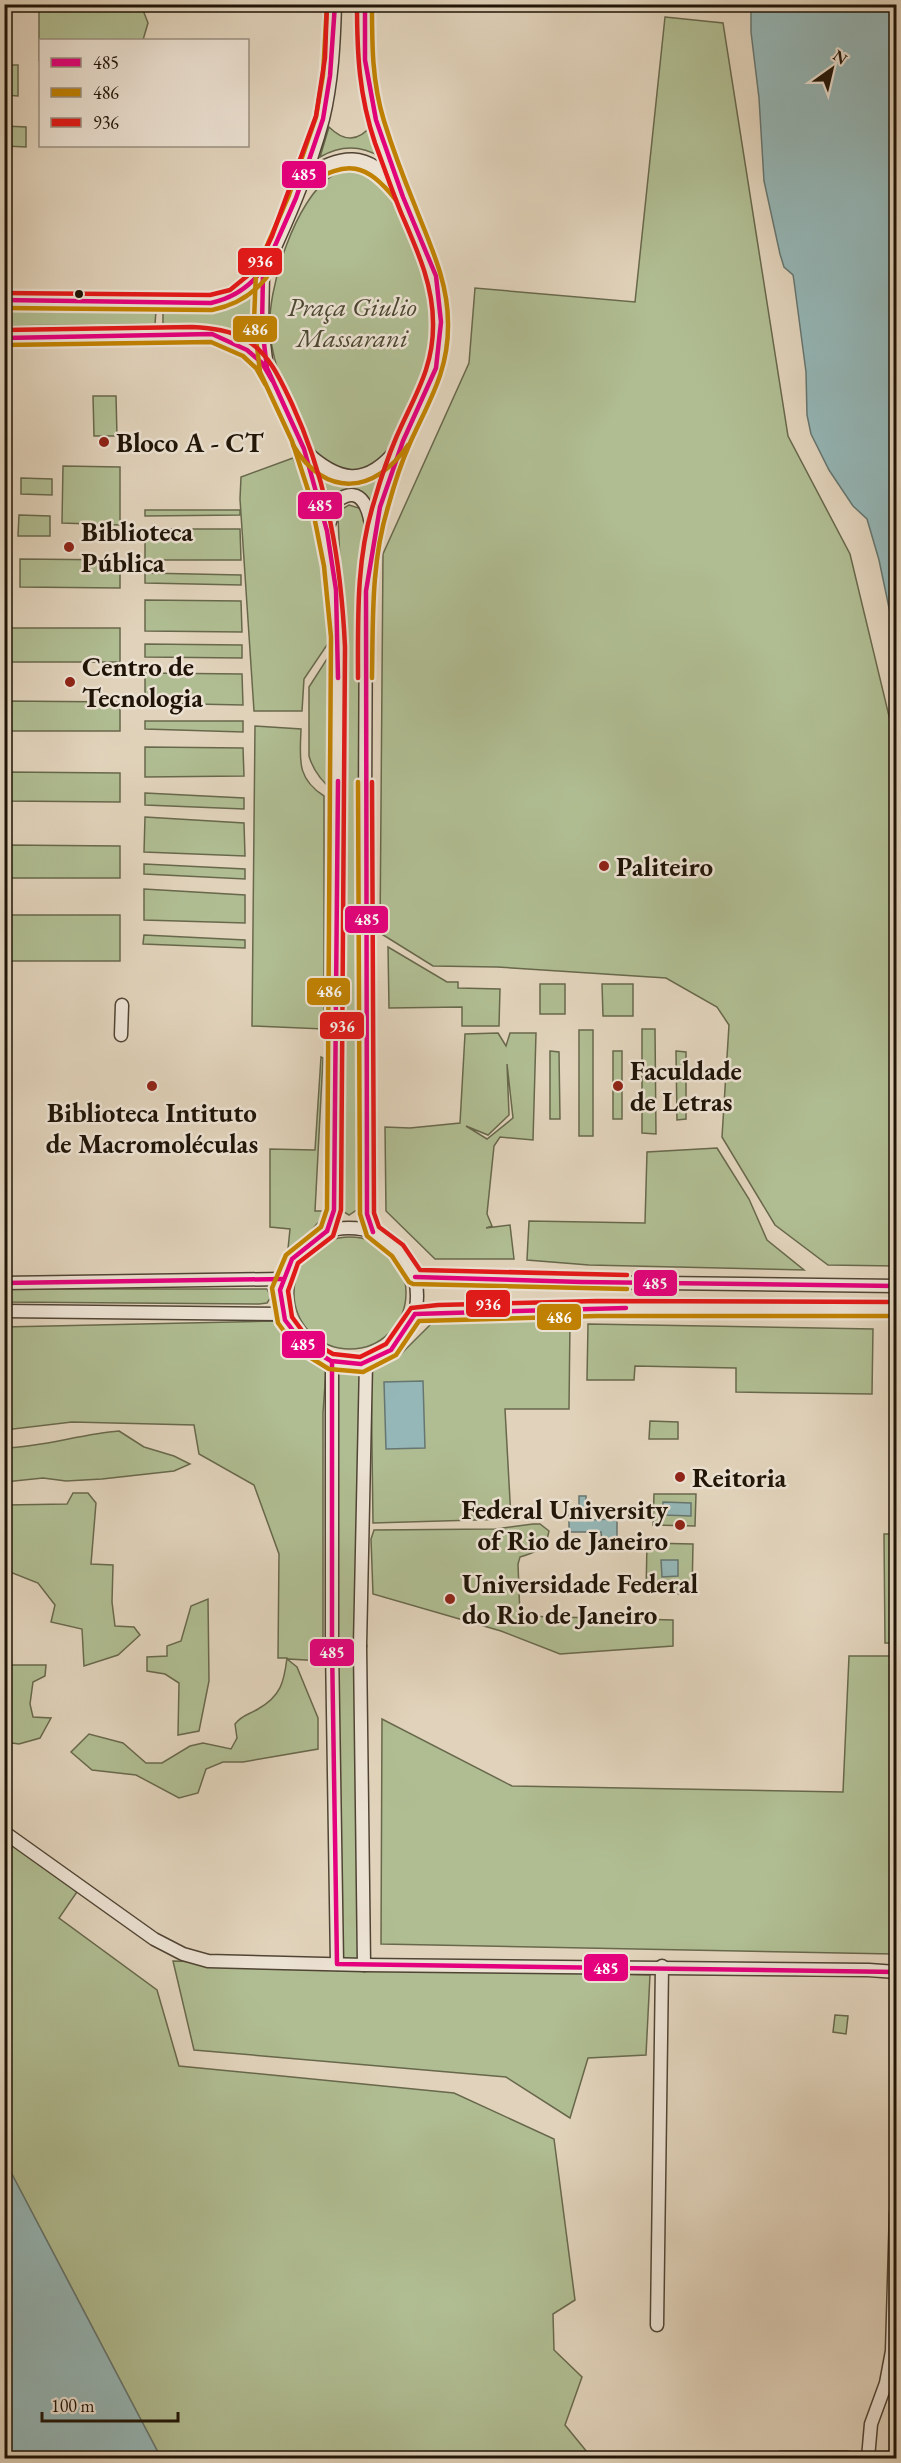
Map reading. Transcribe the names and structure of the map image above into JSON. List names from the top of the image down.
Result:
{
  "parks": ["Praça Giulio Massarani"],
  "places": [
    "Bloco A - CT",
    "Biblioteca Pública",
    "Centro de Tecnologia",
    "Paliteiro",
    "Biblioteca Intituto de Macromoléculas",
    "Faculdade de Letras",
    "Reitoria",
    "Federal University of Rio de Janeiro",
    "Universidade Federal do Rio de Janeiro"
  ],
  "lines": ["transit line 485", "transit line 486", "transit line 936"],
  "legend": ["485", "486", "936"],
  "scale_bar": "100 m",
  "north": "top right"
}
